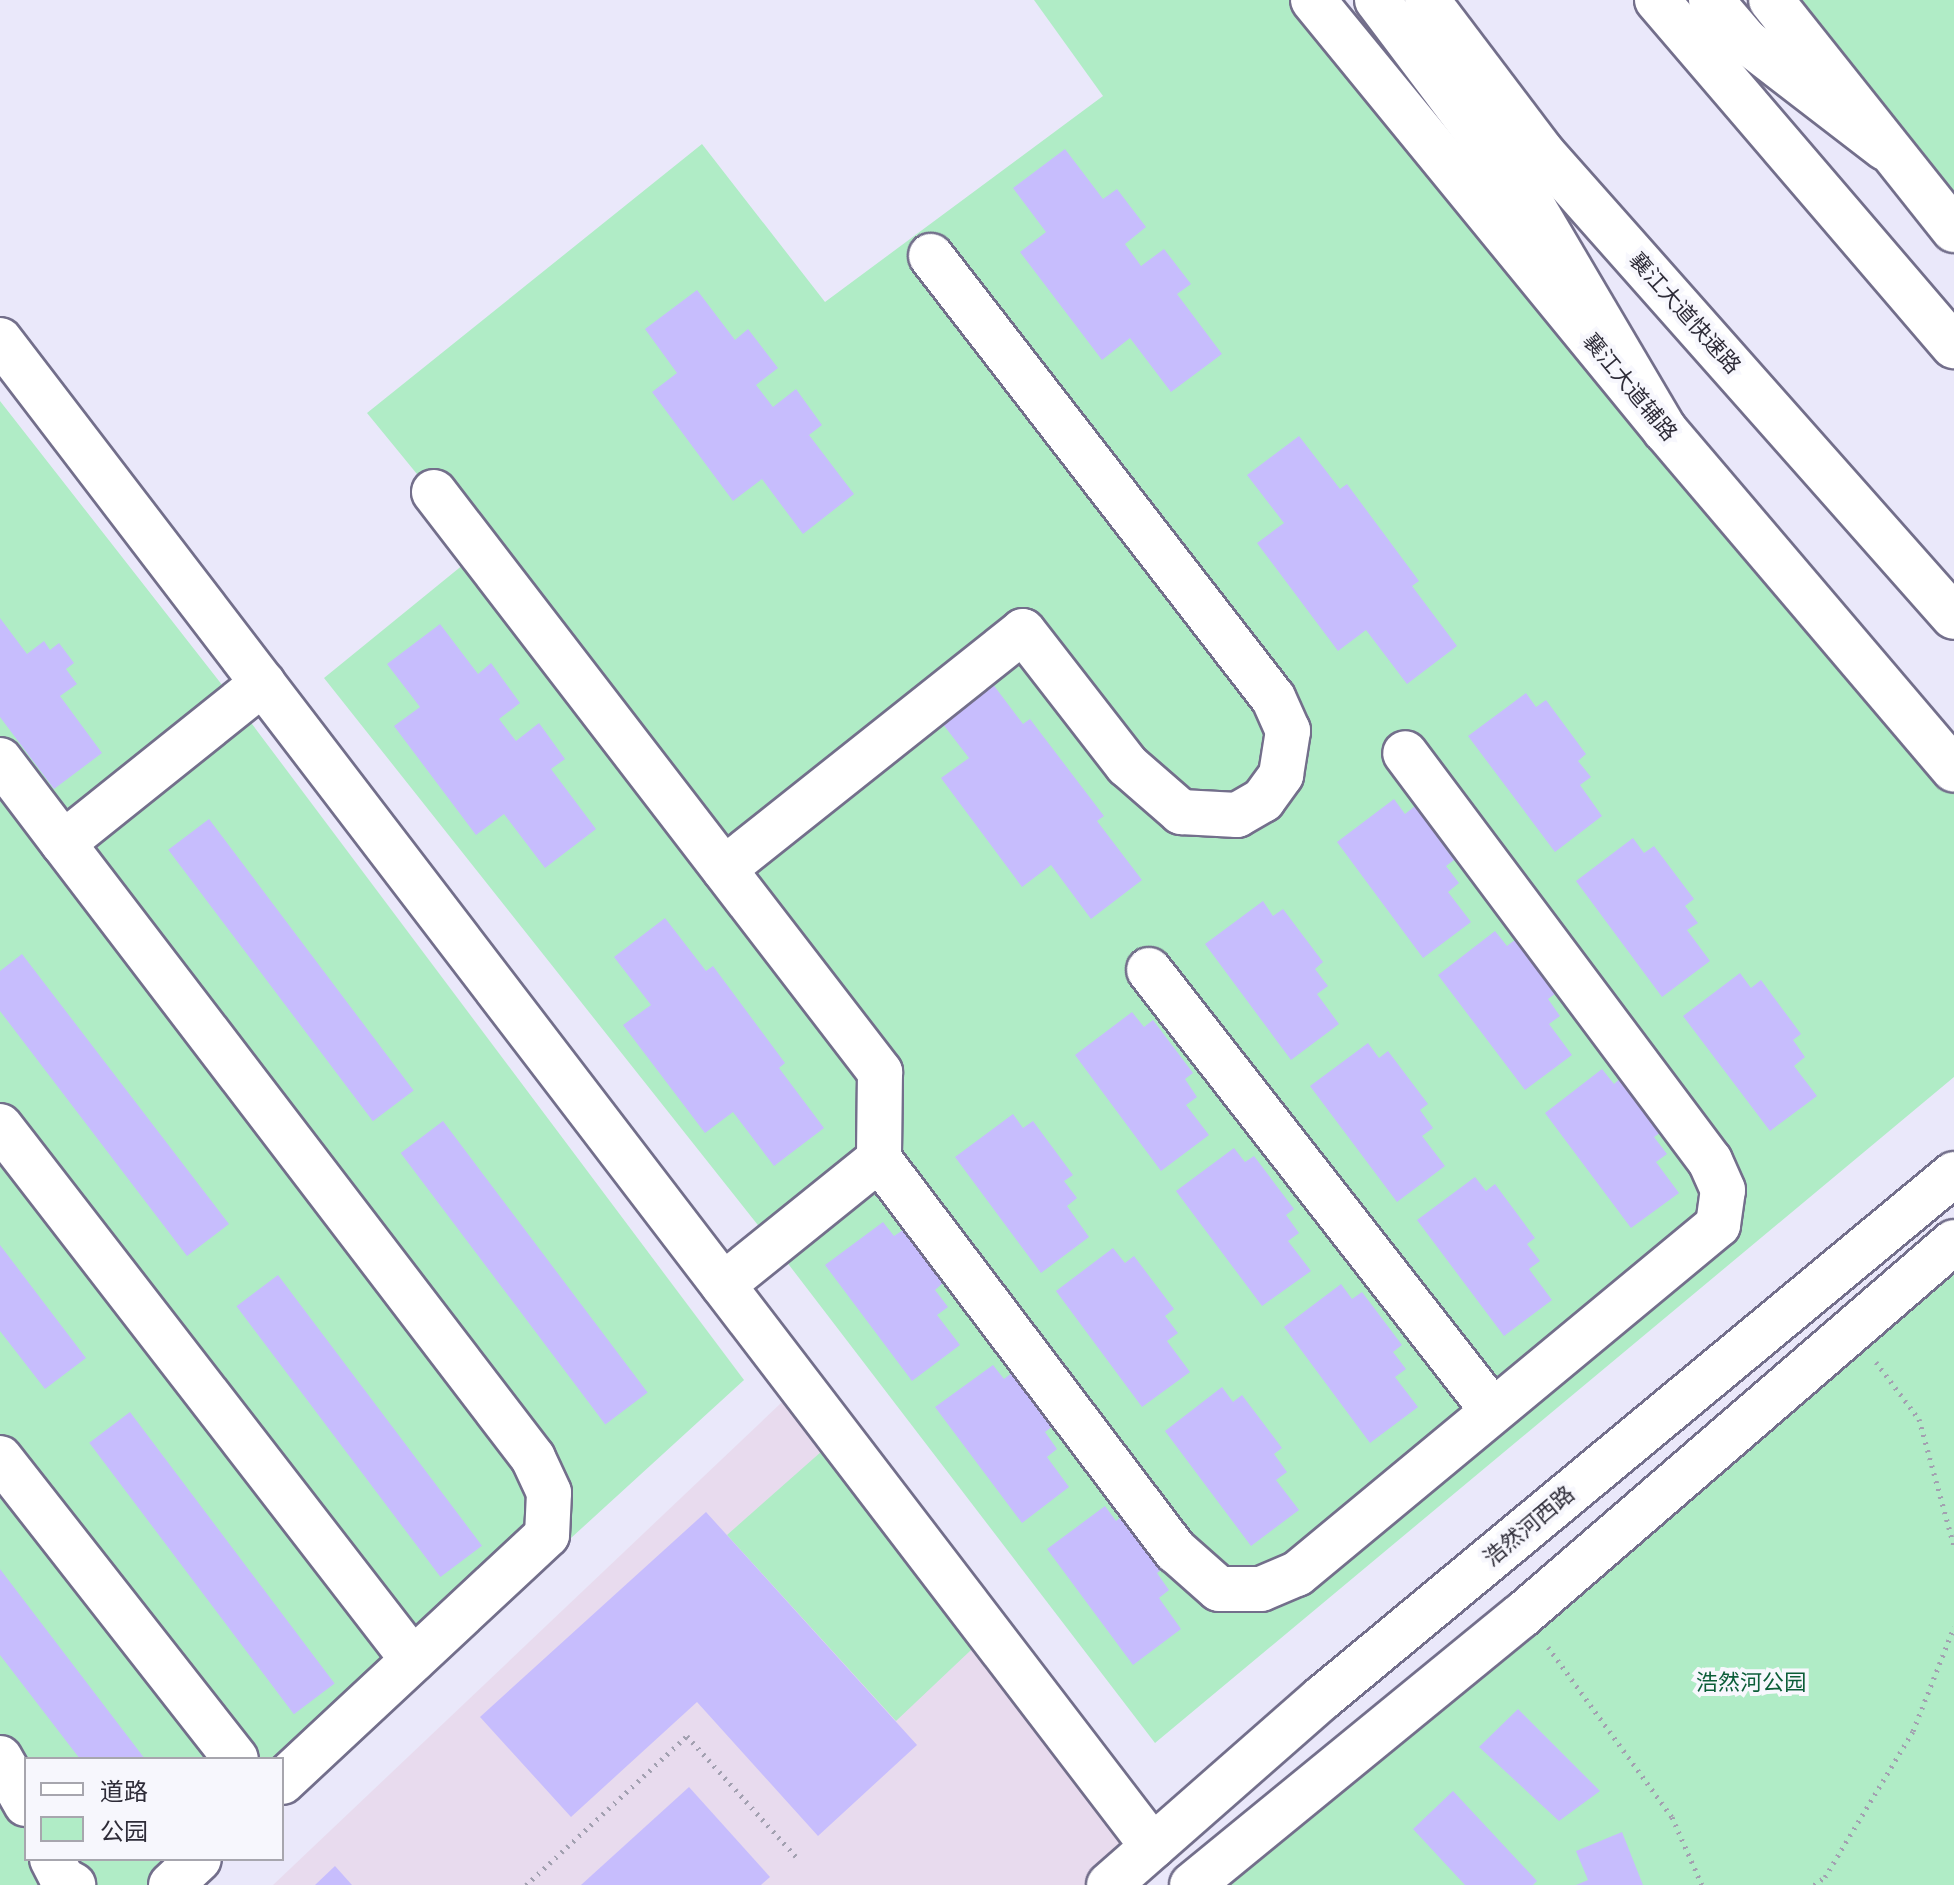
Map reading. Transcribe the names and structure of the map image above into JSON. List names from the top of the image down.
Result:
{
  "streets": {
    "main road": ["襄江大道快速路", "襄江大道辅路", "浩然河西路"]
  },
  "parks": ["浩然河公园"],
  "legend": ["道路", "公园"]
}
